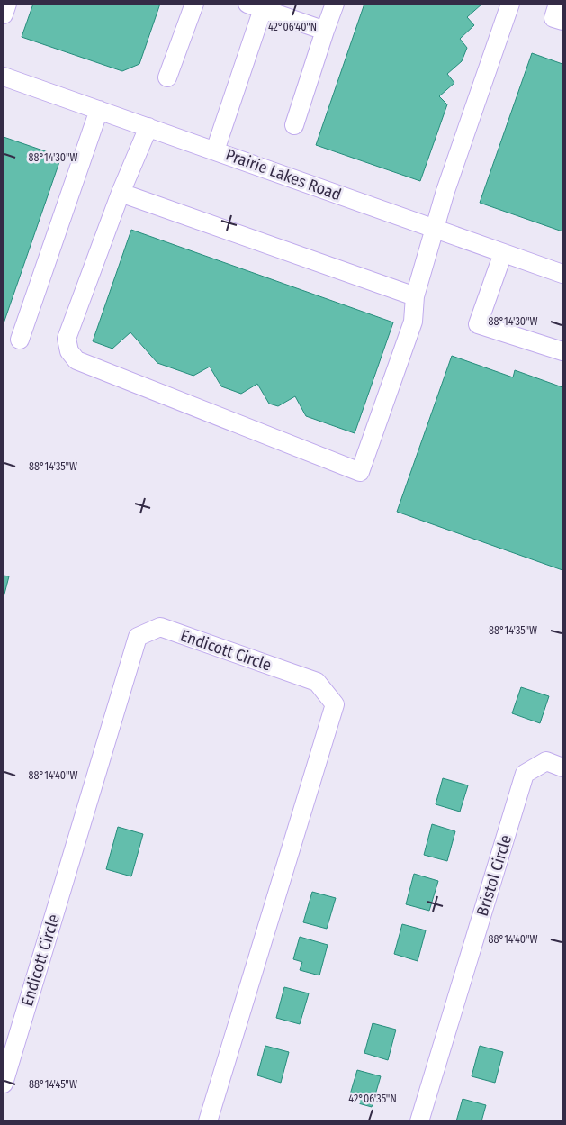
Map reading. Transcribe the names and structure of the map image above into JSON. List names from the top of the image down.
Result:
{
  "streets": {
    "street": ["Prairie Lakes Road", "Endicott Circle", "Bristol Circle"]
  },
  "coordinates": [
    "42°06'40\"N",
    "88°14'30\"W",
    "88°14'35\"W",
    "88°14'40\"W",
    "88°14'45\"W",
    "42°06'35\"N"
  ]
}
